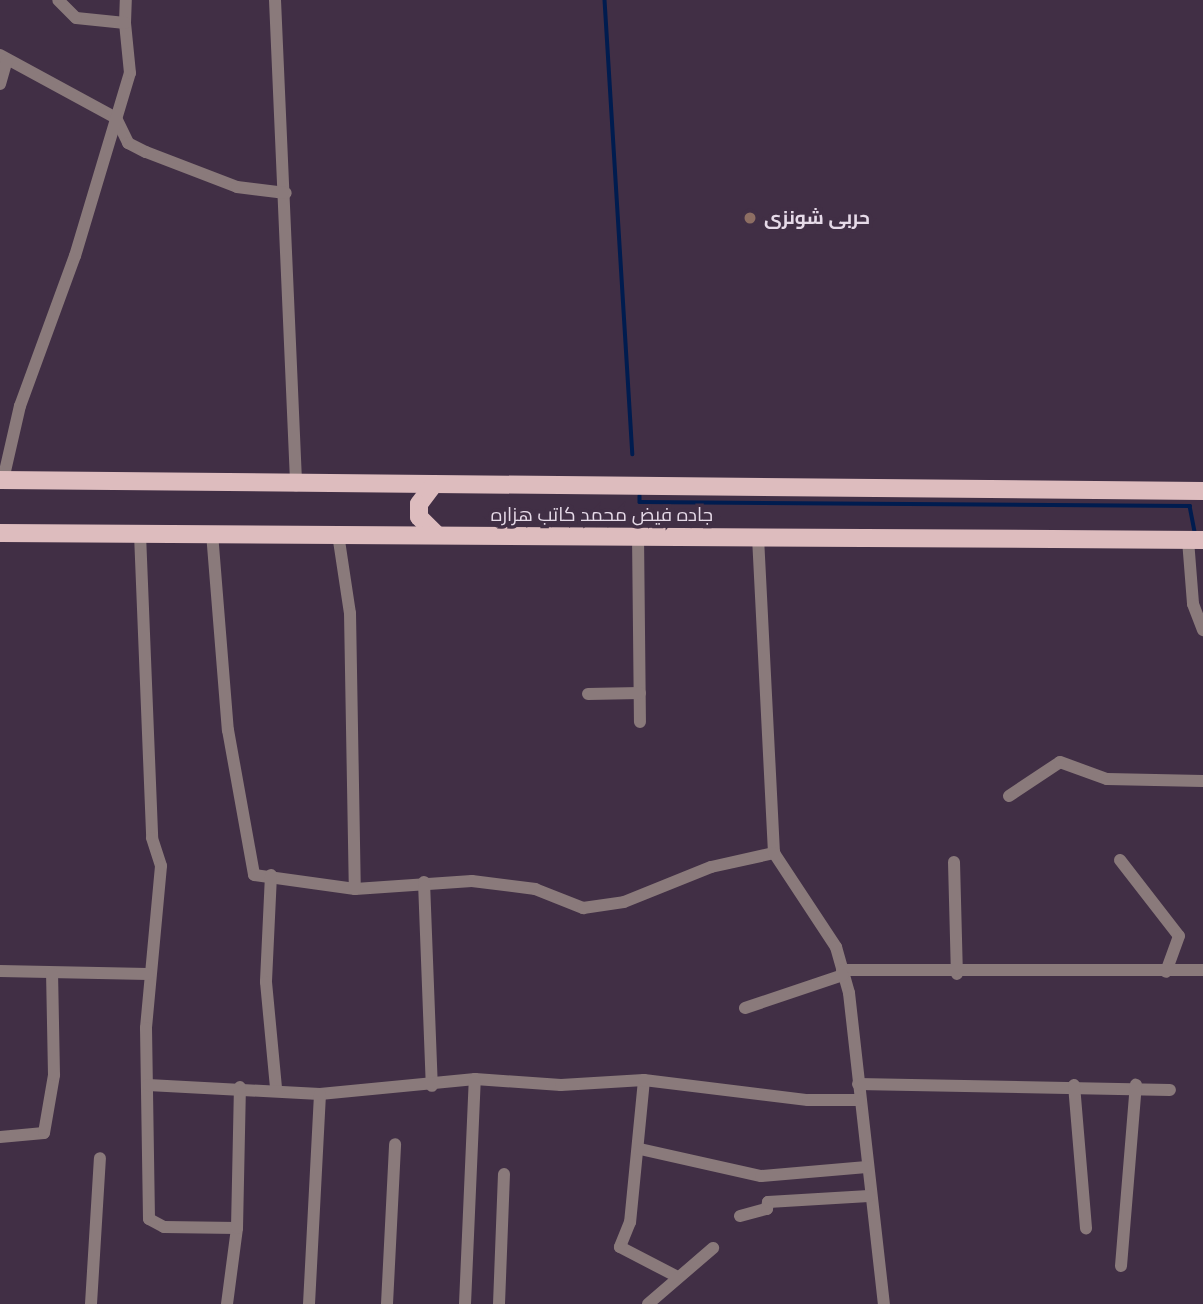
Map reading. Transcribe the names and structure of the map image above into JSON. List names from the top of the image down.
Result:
{
  "streets": {
    "main road": ["جاده فیض محمد کاتب هزاره"]
  },
  "places": ["حربی شونزی"]
}
